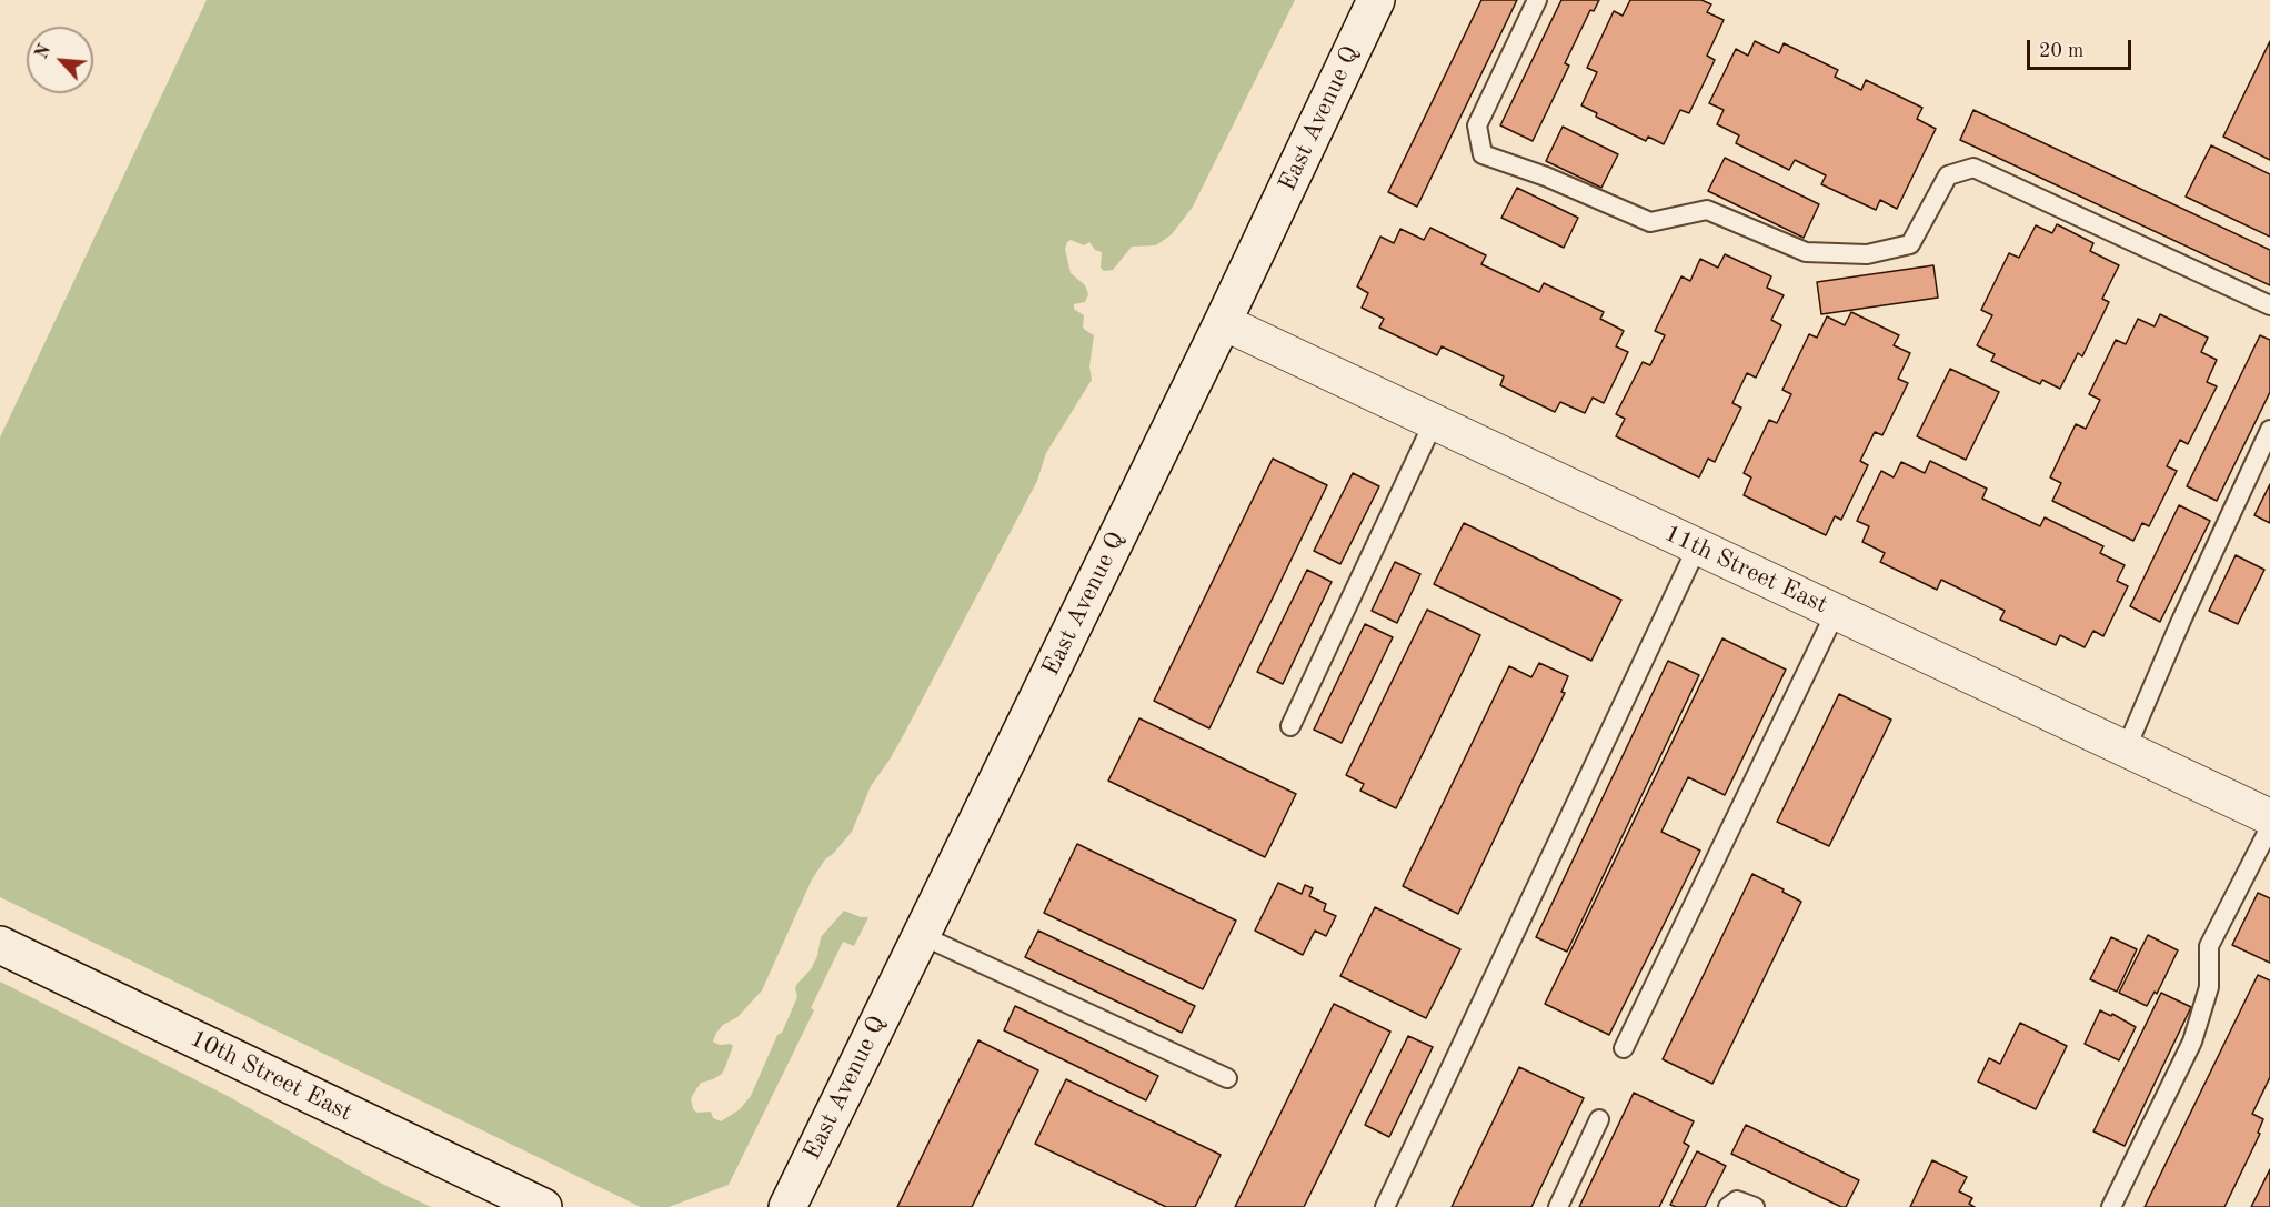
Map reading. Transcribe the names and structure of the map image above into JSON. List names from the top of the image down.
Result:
{
  "streets": {
    "main road": ["East Avenue Q", "10th Street East"],
    "street": ["11th Street East"]
  },
  "crossings": [
    ["East Avenue Q", "11th Street East"]
  ],
  "scale_bar": "20 m",
  "north": "top left"
}
